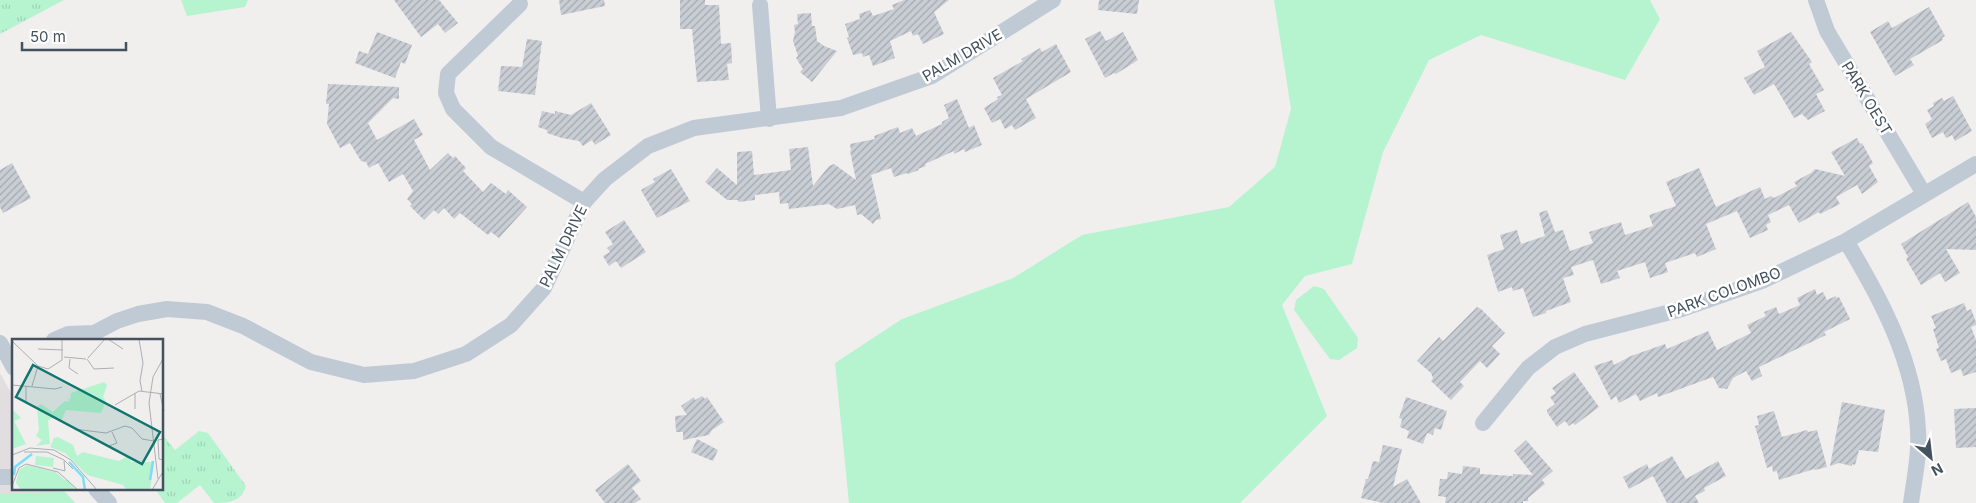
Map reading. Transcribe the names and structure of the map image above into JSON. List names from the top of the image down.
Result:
{
  "streets": {
    "street": ["PALM DRIVE", "PARK OEST", "PARK COLOMBO"]
  },
  "crossings": [
    ["PARK OEST", "PARK COLOMBO"]
  ],
  "scale_bar": "50 m",
  "north": "bottom right"
}
